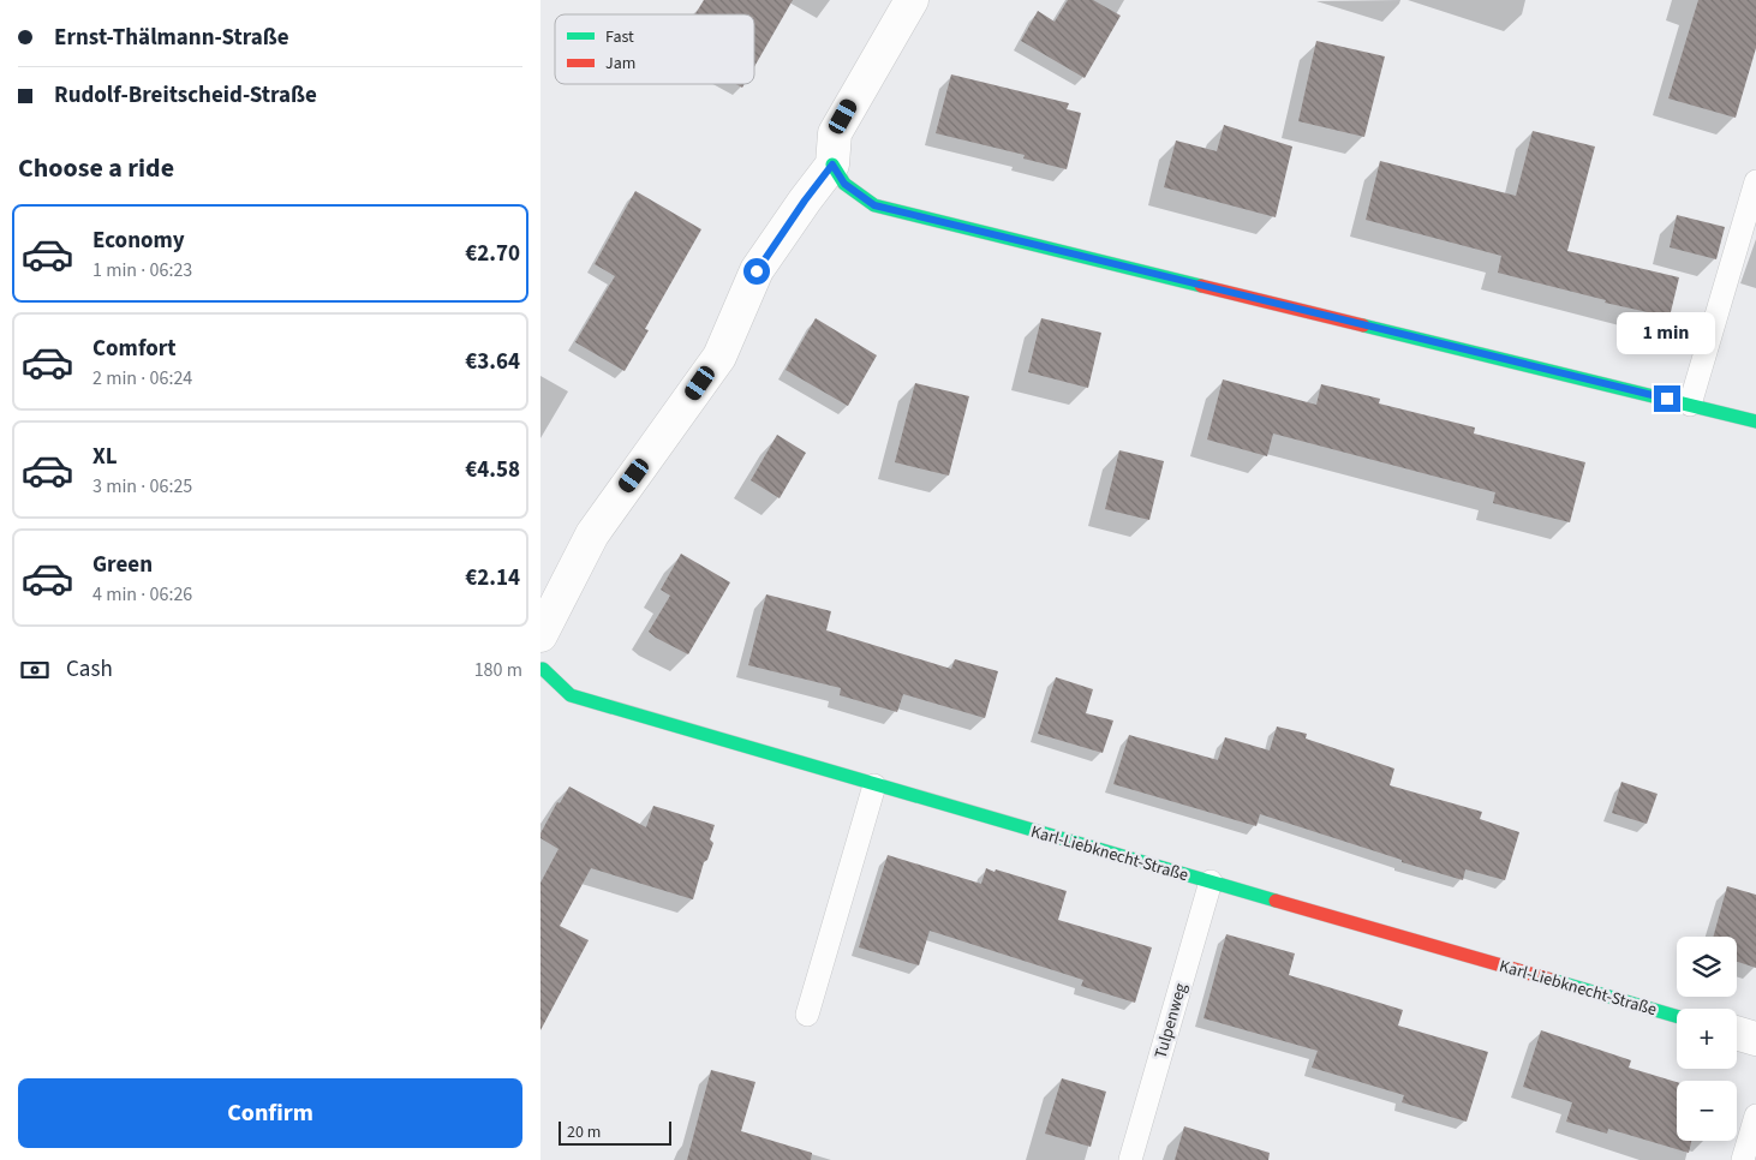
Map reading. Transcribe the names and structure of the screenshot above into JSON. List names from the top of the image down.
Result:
{
  "streets": {
    "street": ["Karl-Liebknecht-Straße"],
    "lane": ["Tulpenweg"]
  },
  "crossings": [
    ["Karl-Liebknecht-Straße", "Tulpenweg"]
  ],
  "legend": ["Fast", "Jam"],
  "scale_bar": "20 m",
  "page": {
    "banner": ["Ernst-Thälmann-Straße", "Rudolf-Breitscheid-Straße"],
    "heading": "Choose a ride",
    "list": [
      {
        "name": "Economy",
        "note": "1 min · 06:23",
        "value": "€2.70"
      },
      {
        "name": "Comfort",
        "note": "2 min · 06:24",
        "value": "€3.64"
      },
      {
        "name": "XL",
        "note": "3 min · 06:25",
        "value": "€4.58"
      },
      {
        "name": "Green",
        "note": "4 min · 06:26",
        "value": "€2.14"
      }
    ],
    "bubble": "1 min",
    "pay": ["Cash", "180 m"],
    "map_buttons": ["+", "−"],
    "buttons": "Confirm",
    "scale": "20 m"
  }
}
